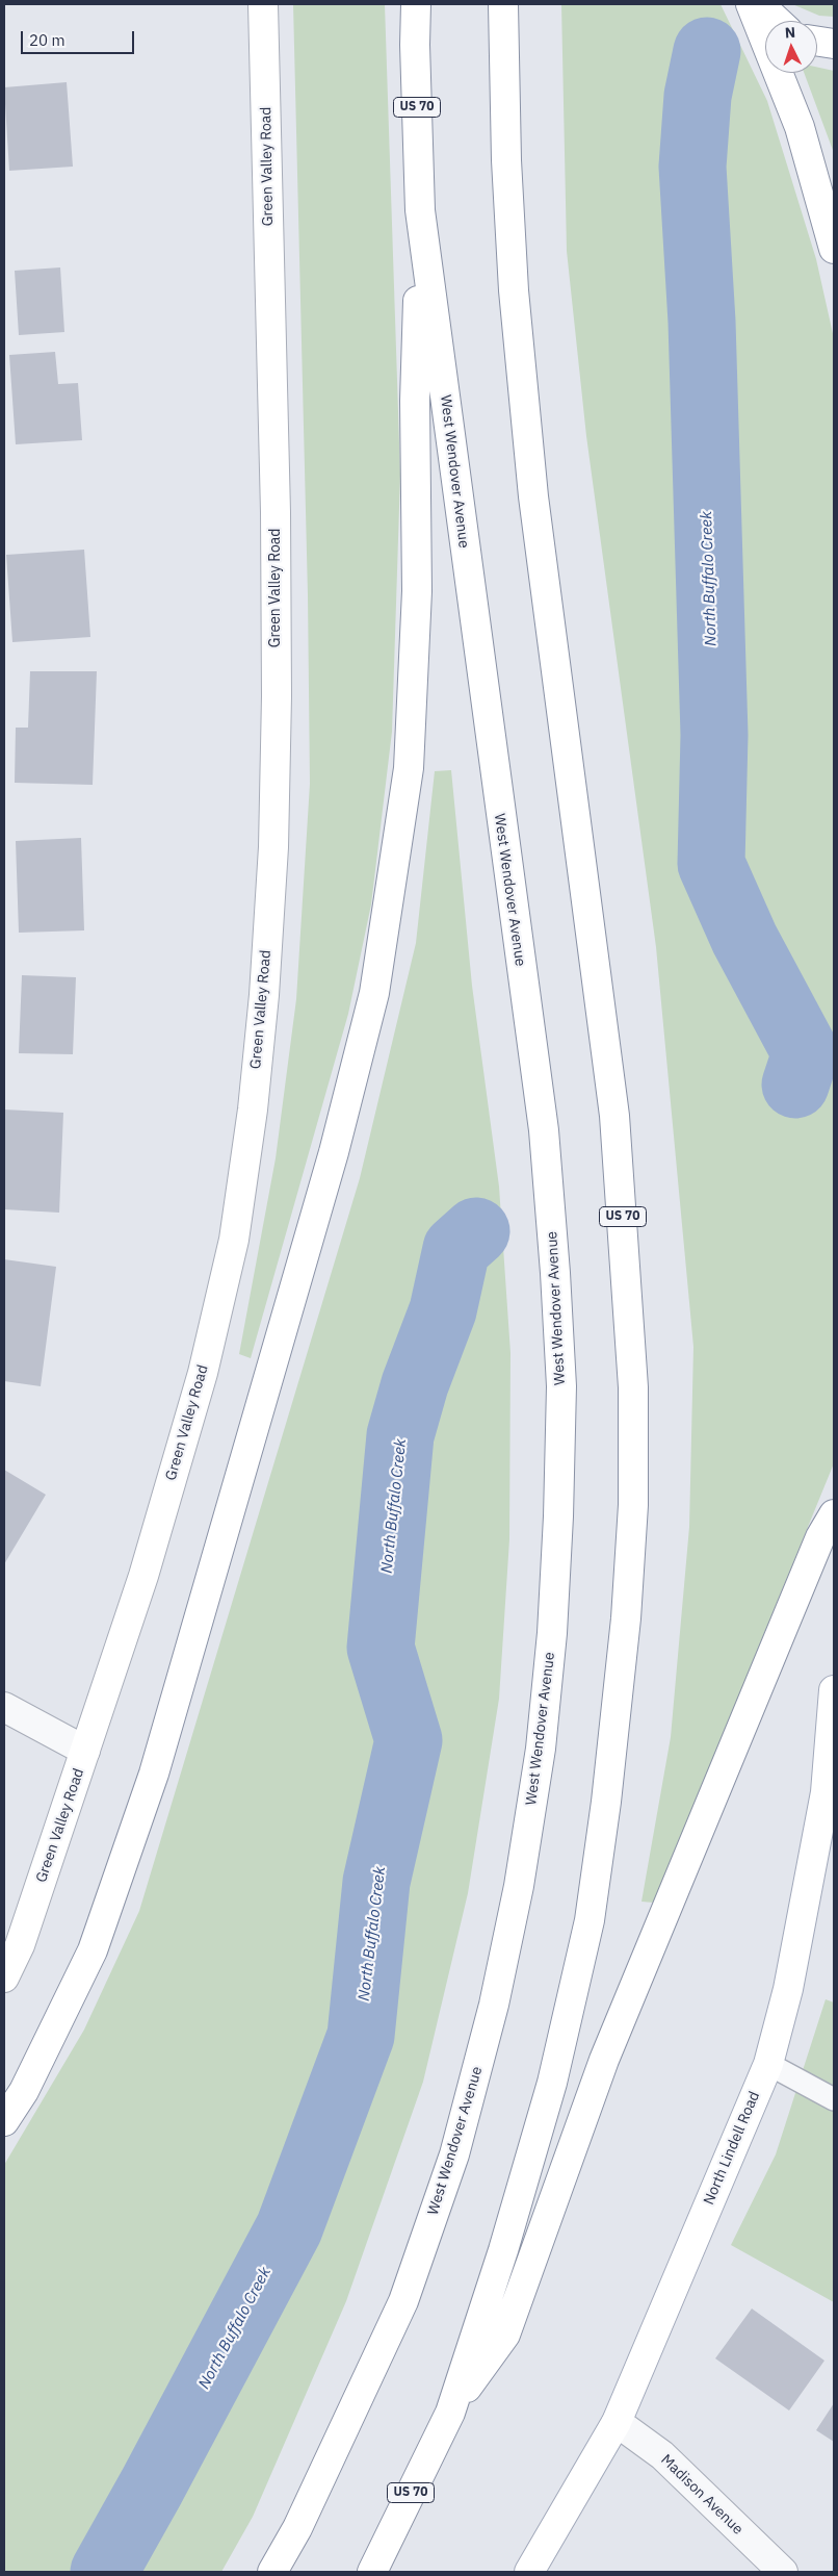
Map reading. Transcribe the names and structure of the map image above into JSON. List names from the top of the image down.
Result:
{
  "streets": {
    "main road": [
      "US 70",
      "Green Valley Road",
      "West Wendover Avenue",
      "North Lindell Road"
    ],
    "street": ["Madison Avenue"]
  },
  "crossings": [
    ["North Lindell Road", "Madison Avenue"]
  ],
  "water": ["North Buffalo Creek"],
  "scale_bar": "20 m",
  "north": "top"
}
